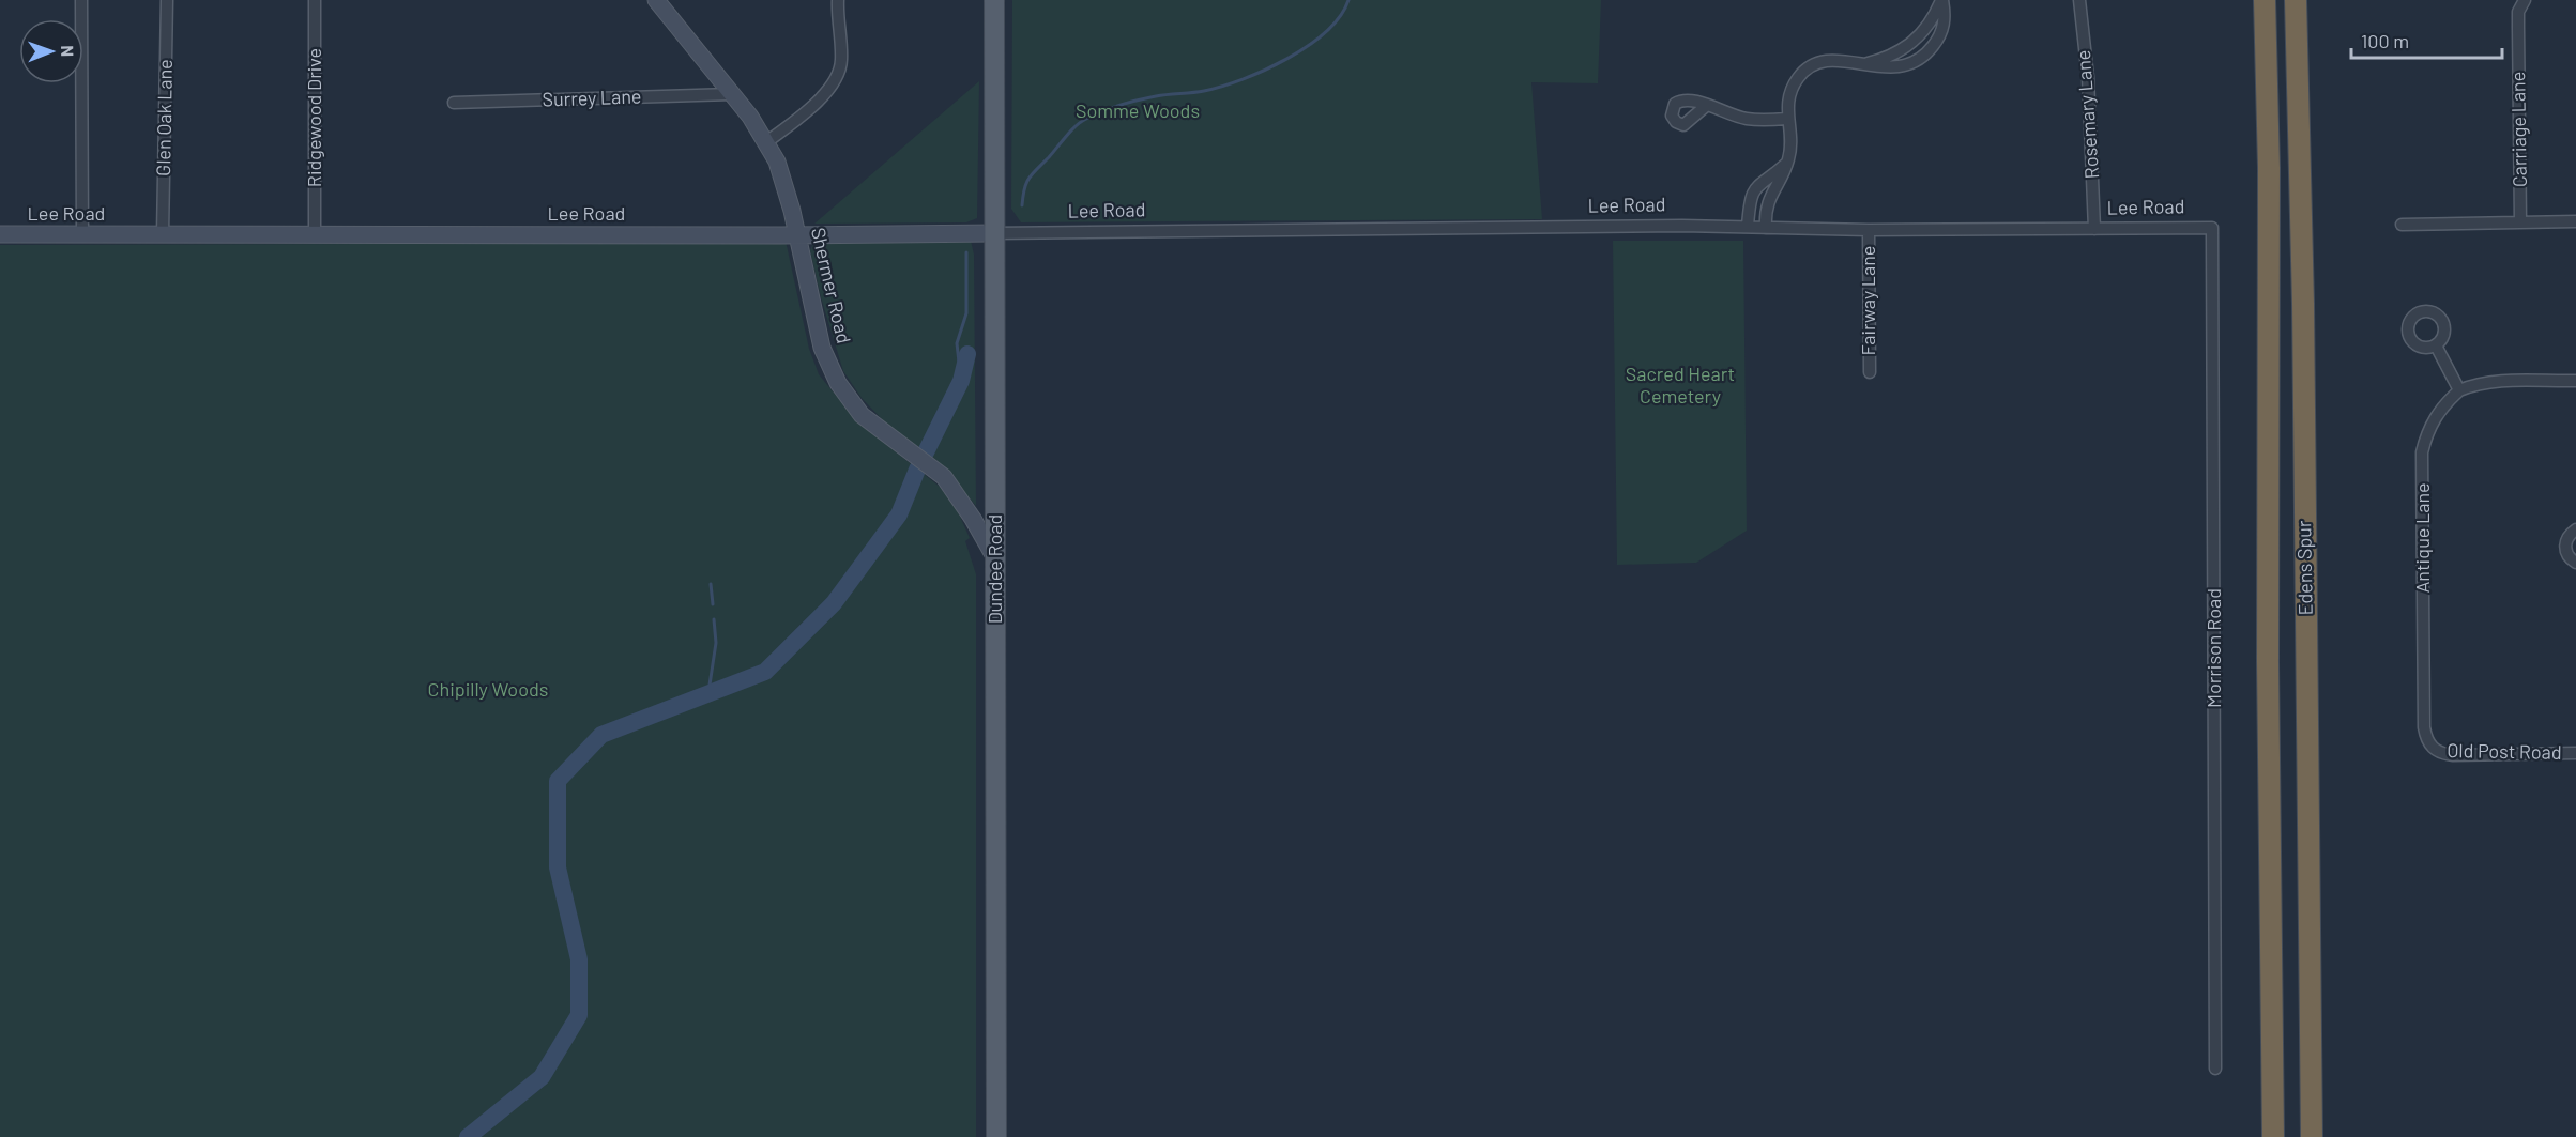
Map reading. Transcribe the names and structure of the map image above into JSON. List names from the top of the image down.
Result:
{
  "streets": {
    "highway": ["Edens Spur"],
    "main road": ["Dundee Road"],
    "street": [
      "Surrey Lane",
      "Rosemary Lane",
      "Glen Oak Lane",
      "Ridgewood Drive",
      "Carriage Lane",
      "Lee Road",
      "Shermer Road",
      "Fairway Lane",
      "Antique Lane",
      "Morrison Road",
      "Old Post Road"
    ]
  },
  "crossings": [
    ["Surrey Lane", "Shermer Road"],
    ["Rosemary Lane", "Lee Road"],
    ["Glen Oak Lane", "Lee Road"],
    ["Ridgewood Drive", "Lee Road"],
    ["Lee Road", "Shermer Road"],
    ["Lee Road", "Fairway Lane"],
    ["Lee Road", "Dundee Road"],
    ["Lee Road", "Morrison Road"],
    ["Shermer Road", "Dundee Road"],
    ["Antique Lane", "Old Post Road"]
  ],
  "parks": ["Somme Woods", "Sacred Heart Cemetery", "Chipilly Woods"],
  "scale_bar": "100 m",
  "north": "right"
}
